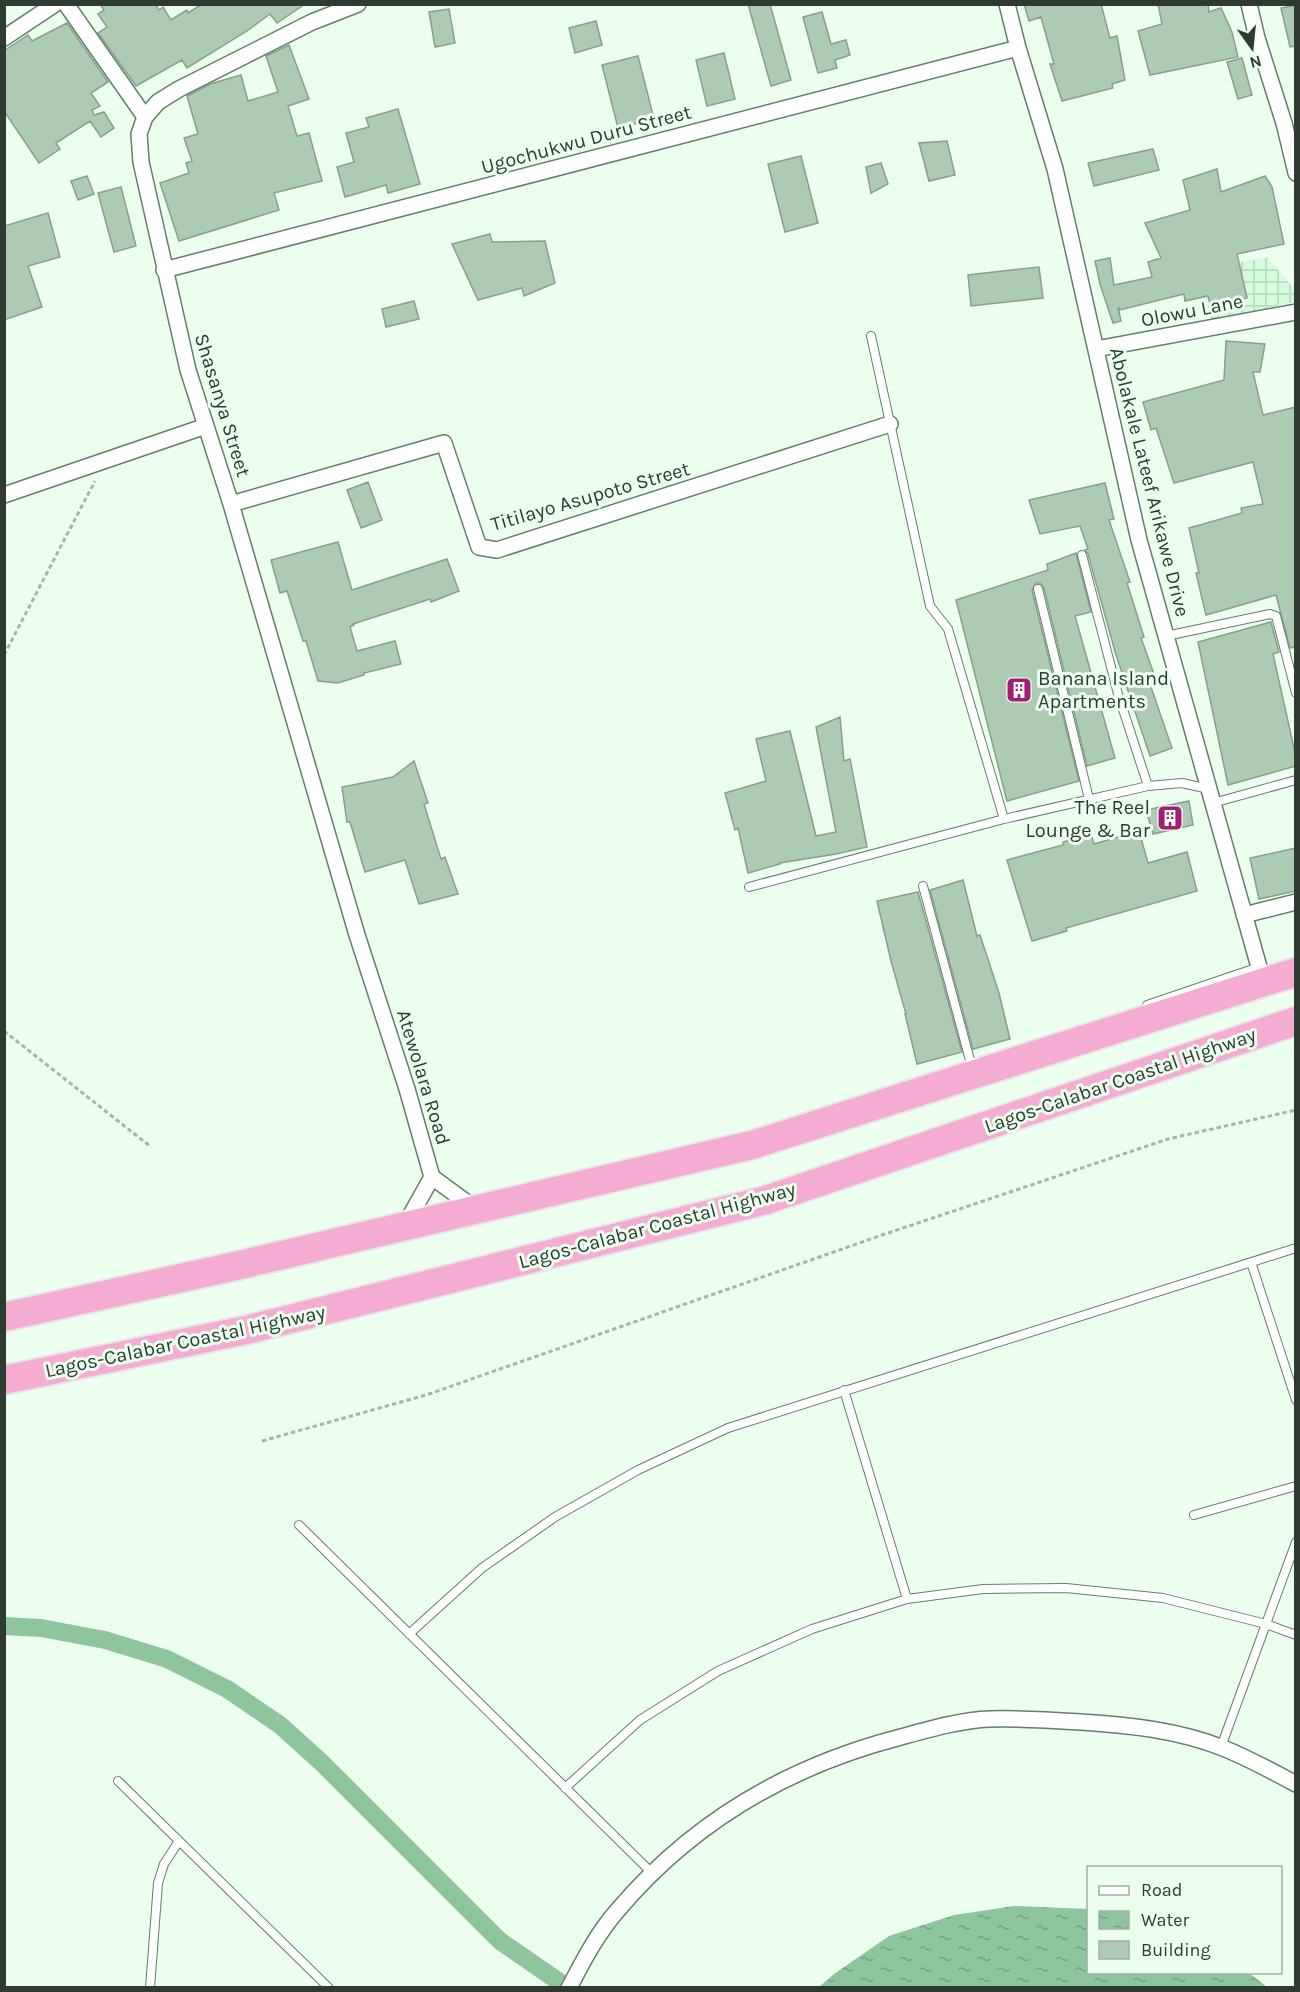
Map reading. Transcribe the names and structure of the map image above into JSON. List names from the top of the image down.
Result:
{
  "streets": {
    "highway": ["Lagos-Calabar Coastal Highway"],
    "street": [
      "Ugochukwu Duru Street",
      "Olowu Lane",
      "Shasanya Street",
      "Abolakale Lateef Arikawe Drive",
      "Titilayo Asupoto Street",
      "Atewolara Road"
    ]
  },
  "crossings": [
    ["Ugochukwu Duru Street", "Shasanya Street"],
    ["Ugochukwu Duru Street", "Abolakale Lateef Arikawe Drive"],
    ["Olowu Lane", "Abolakale Lateef Arikawe Drive"],
    ["Shasanya Street", "Titilayo Asupoto Street"],
    ["Shasanya Street", "Atewolara Road"]
  ],
  "places": {
    "building": ["Banana Island Apartments", "The Reel Lounge & Bar"]
  },
  "legend": ["Road", "Water", "Building"],
  "north": "bottom"
}
